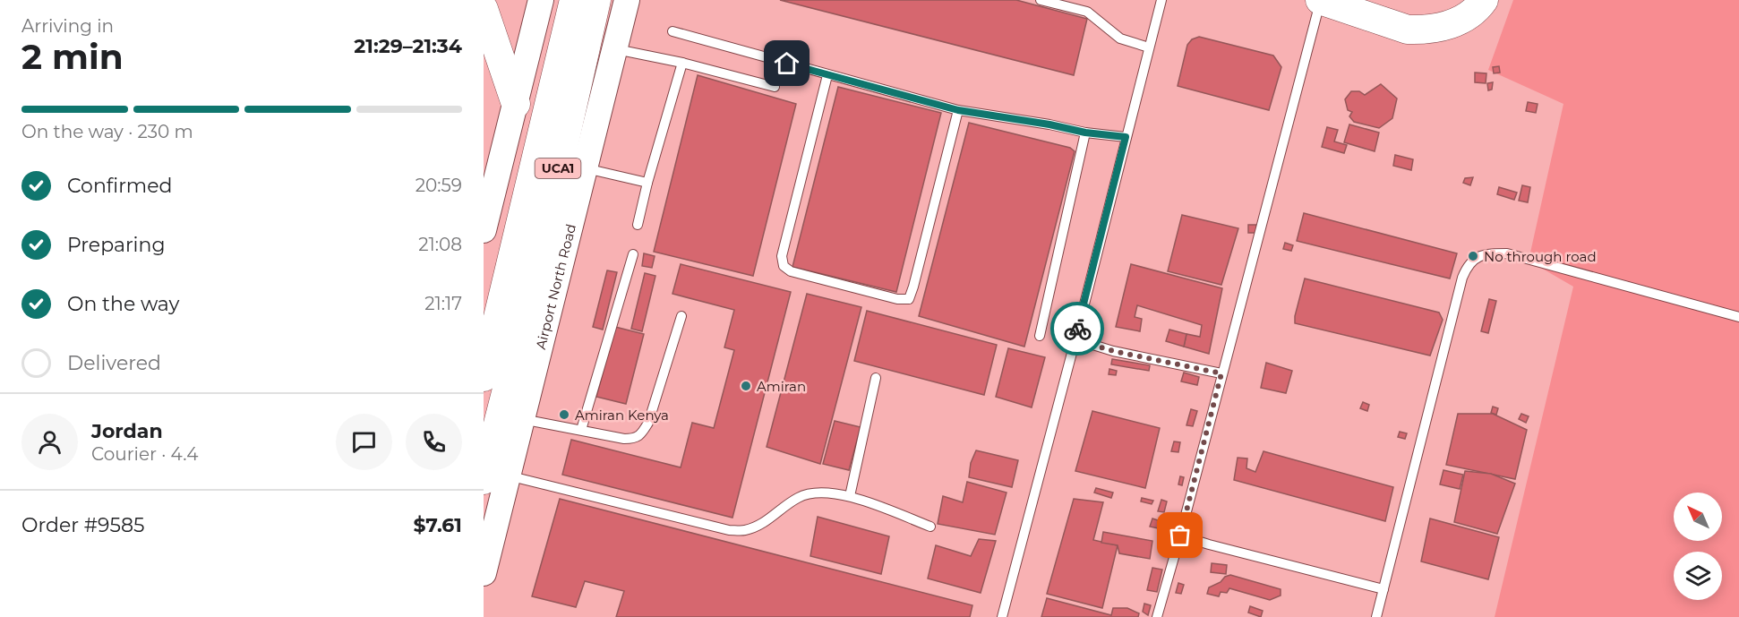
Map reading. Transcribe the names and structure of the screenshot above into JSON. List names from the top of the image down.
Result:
{
  "streets": {
    "main road": ["UCA1", "Airport North Road"]
  },
  "places": ["No through road", "Amiran", "Amiran Kenya"],
  "north": "top left",
  "page": {
    "heading": ["2 min", "Arriving in", "21:29–21:34"],
    "panel": [
      "Jordan",
      "Courier · 4.4",
      "Order #9585",
      "$7.61"
    ],
    "bar": "On the way · 230 m",
    "list": [
      ["Confirmed", "20:59"],
      ["Preparing", "21:08"],
      ["On the way", "21:17"],
      "Delivered"
    ]
  }
}
